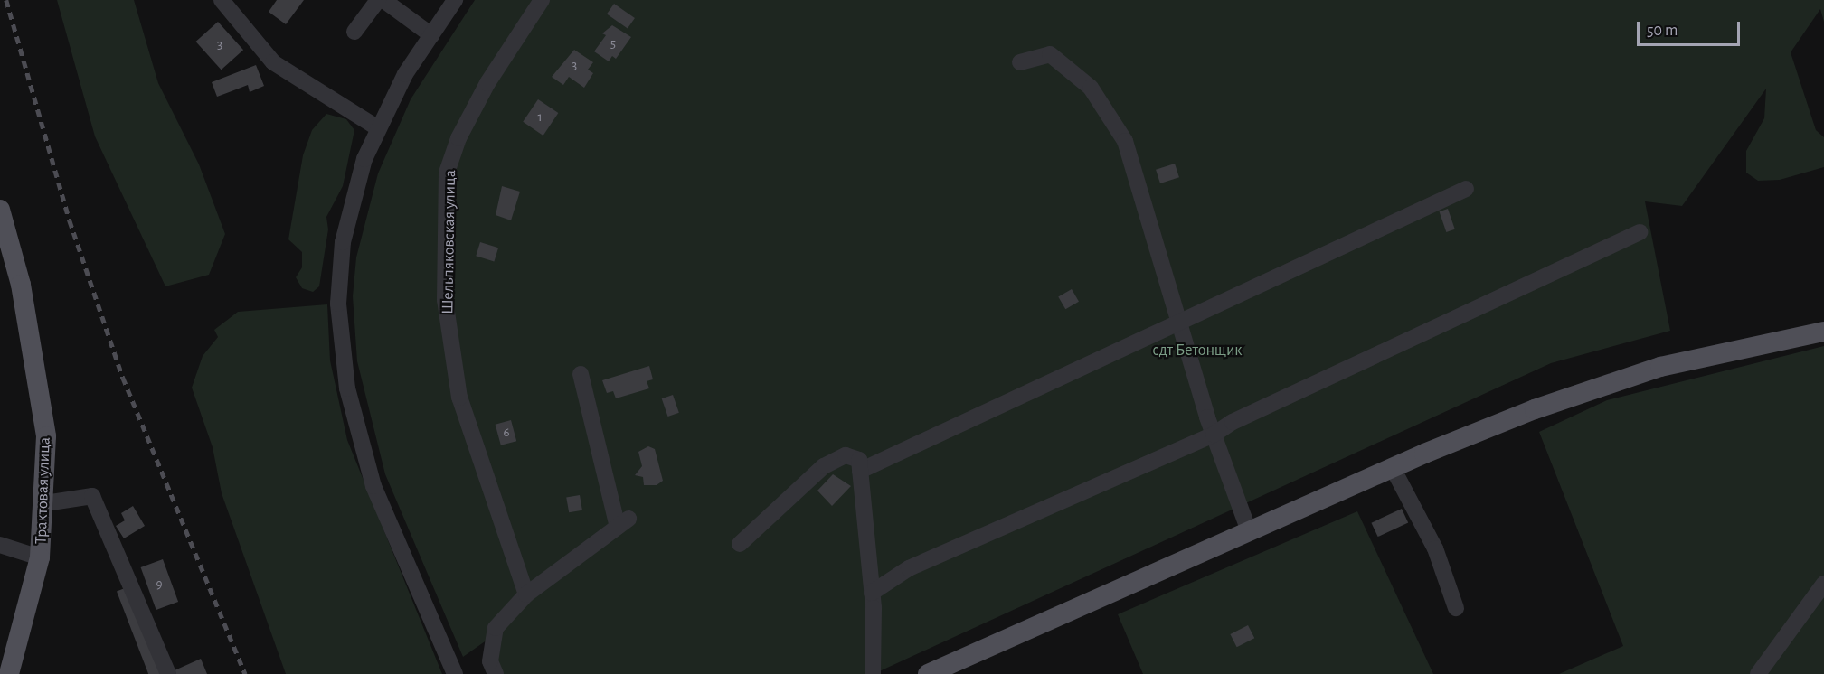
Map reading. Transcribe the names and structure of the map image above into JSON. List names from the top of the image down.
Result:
{
  "streets": {
    "main road": ["Трактовая улица"],
    "street": ["Шельпяковская улица"]
  },
  "parks": ["сдт Бетонщик"],
  "house_numbers": [
    "5",
    "3",
    "3",
    "1",
    "6",
    "9"
  ],
  "scale_bar": "50 m"
}
